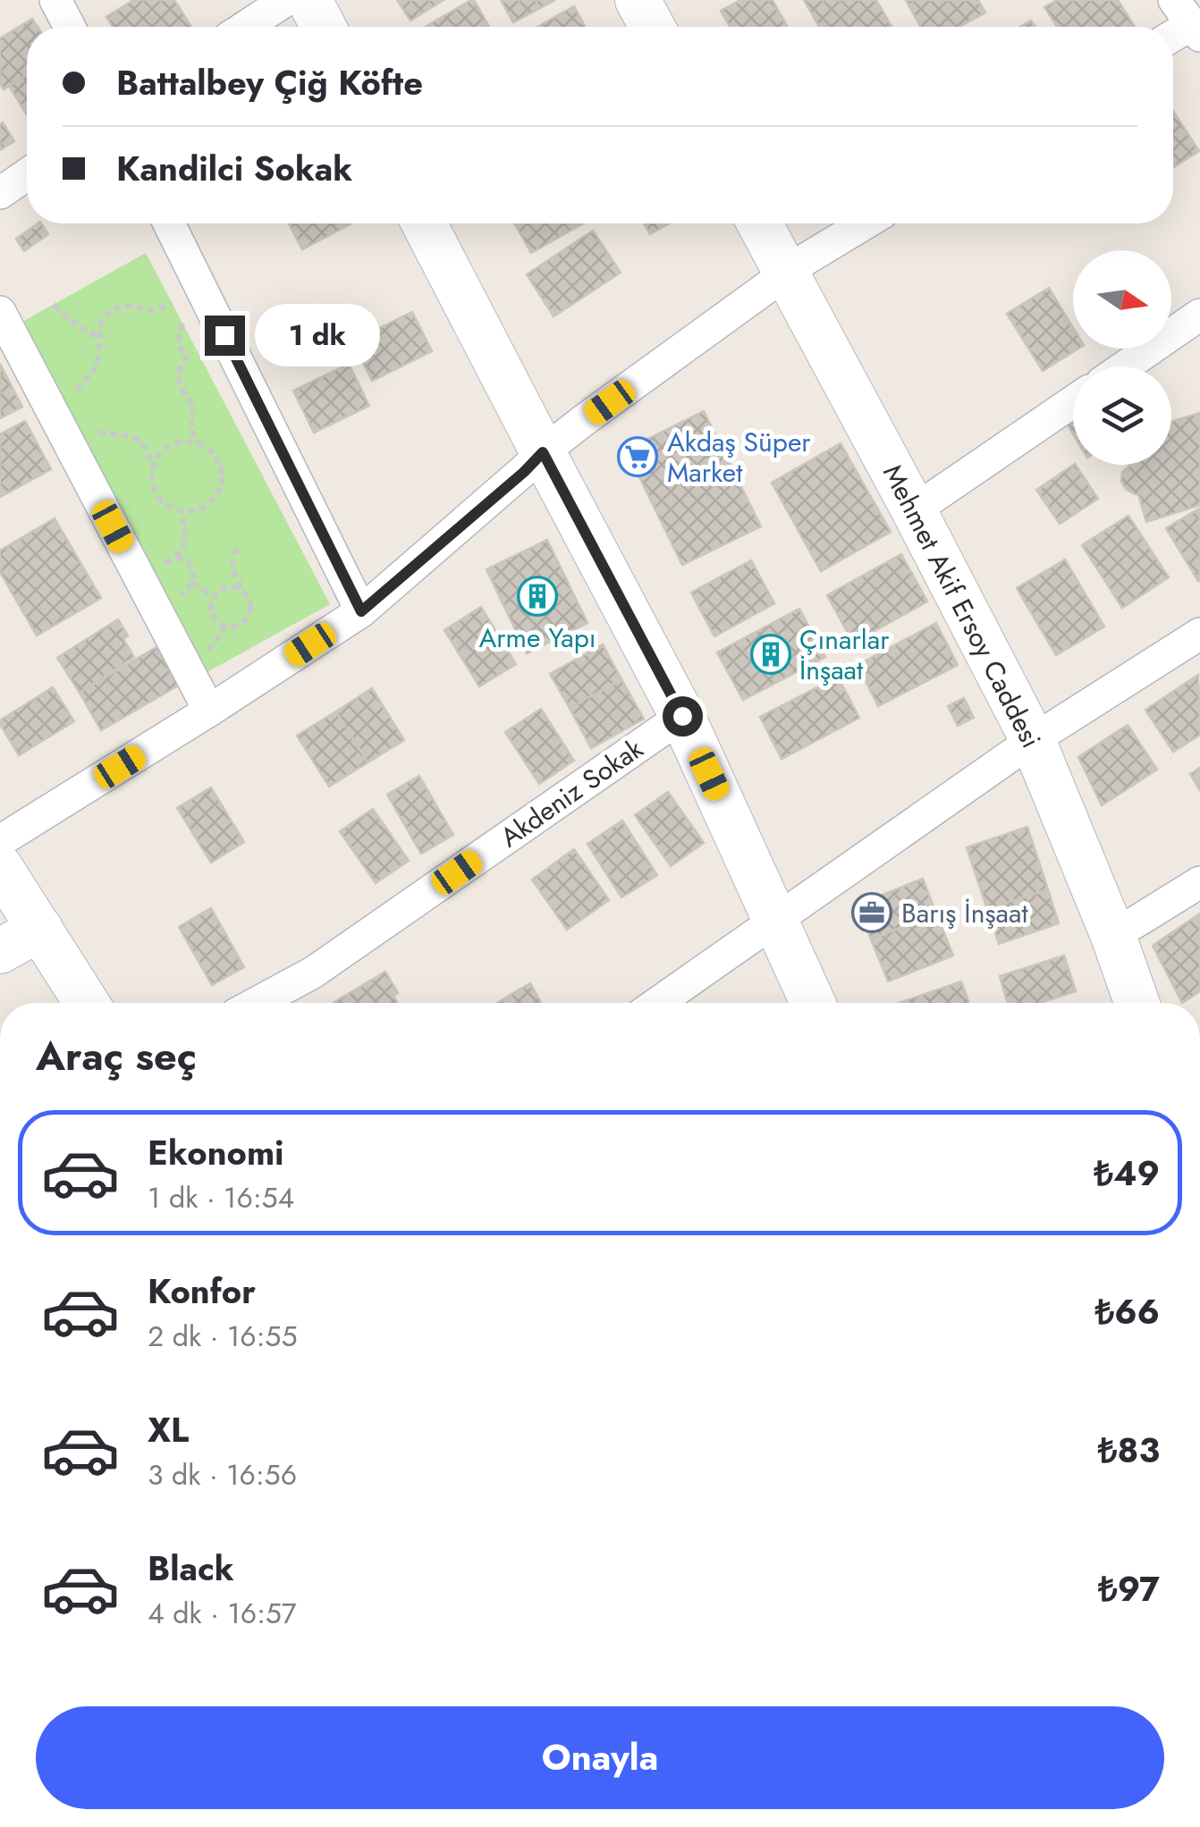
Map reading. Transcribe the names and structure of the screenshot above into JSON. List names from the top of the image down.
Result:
{
  "streets": {
    "street": ["Mehmet Akif Ersoy Caddesi", "Akdeniz Sokak"]
  },
  "places": {
    "supermarket": ["Akdaş Süper Market"],
    "building": ["Arme Yapı", "Çınarlar İnşaat"],
    "office": ["Barış İnşaat"]
  },
  "north": "right",
  "page": {
    "banner": ["Battalbey Çiğ Köfte", "Kandilci Sokak"],
    "bubble": "1 dk",
    "heading": "Araç seç",
    "list": [
      {
        "name": "Ekonomi",
        "note": "1 dk · 16:54",
        "value": "₺49"
      },
      {
        "name": "Konfor",
        "note": "2 dk · 16:55",
        "value": "₺66"
      },
      {
        "name": "XL",
        "note": "3 dk · 16:56",
        "value": "₺83"
      },
      {
        "name": "Black",
        "note": "4 dk · 16:57",
        "value": "₺97"
      }
    ],
    "buttons": "Onayla"
  }
}
